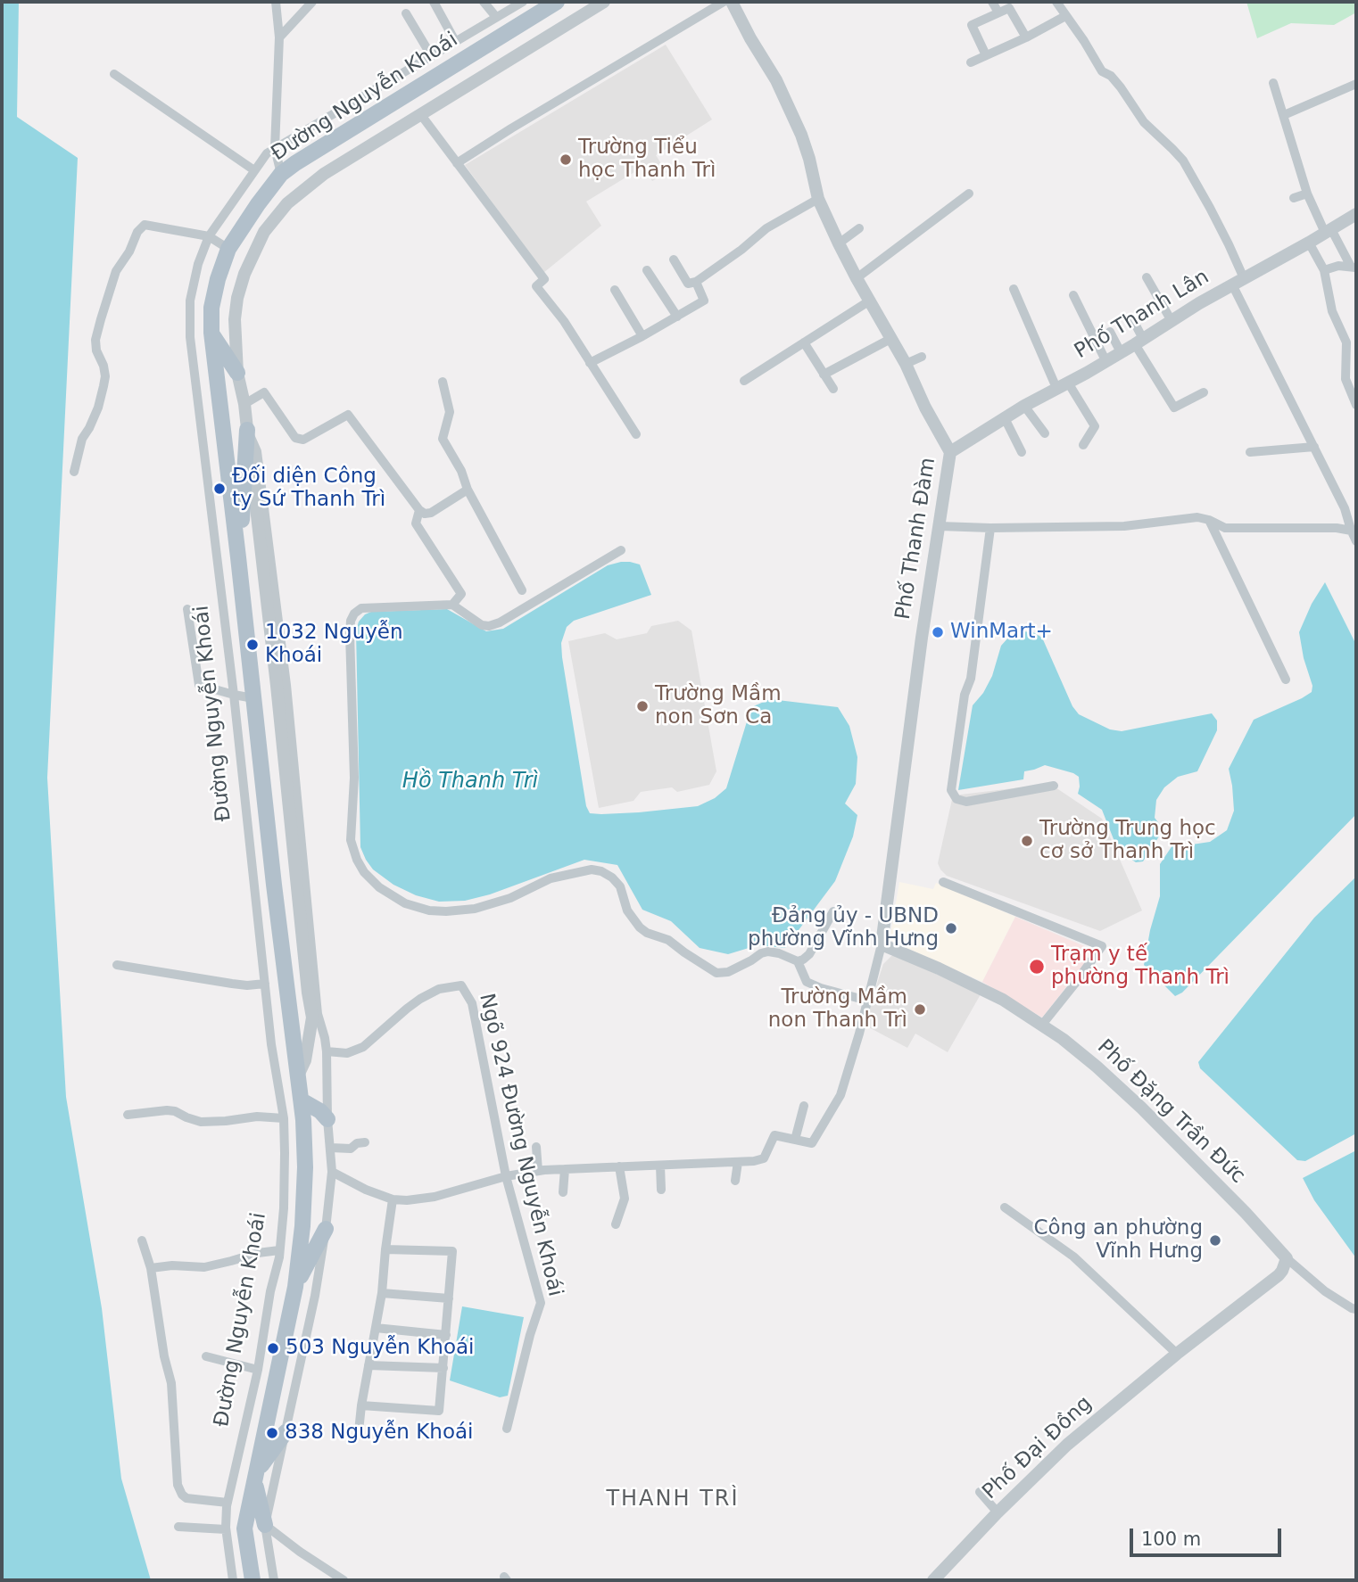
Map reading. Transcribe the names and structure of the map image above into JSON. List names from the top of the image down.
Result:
{
  "streets": {
    "main road": ["Đường Nguyễn Khoái"],
    "street": [
      "Phố Thanh Lân",
      "Phố Thanh Đàm",
      "Phố Đặng Trần Đức",
      "Ngõ 924 Đường Nguyễn Khoái",
      "Phố Đại Đồng"
    ]
  },
  "crossings": [
    ["Đường Nguyễn Khoái", "Ngõ 924 Đường Nguyễn Khoái"],
    ["Phố Thanh Lân", "Phố Thanh Đàm"],
    ["Phố Thanh Đàm", "Phố Đặng Trần Đức"]
  ],
  "districts": ["THANH TRÌ"],
  "water": ["Hồ Thanh Trì"],
  "places": [
    "Trường Tiểu học Thanh Trì",
    "Đối diện Công ty Sứ Thanh Trì",
    "WinMart+",
    "1032 Nguyễn Khoái",
    "Trường Mầm non Sơn Ca",
    "Trường Trung học cơ sở Thanh Trì",
    "Đảng ủy - UBND phường Vĩnh Hưng",
    "Trạm y tế phường Thanh Trì",
    "Trường Mầm non Thanh Trì",
    "Công an phường Vĩnh Hưng",
    "503 Nguyễn Khoái",
    "838 Nguyễn Khoái"
  ],
  "scale_bar": "100 m"
}
